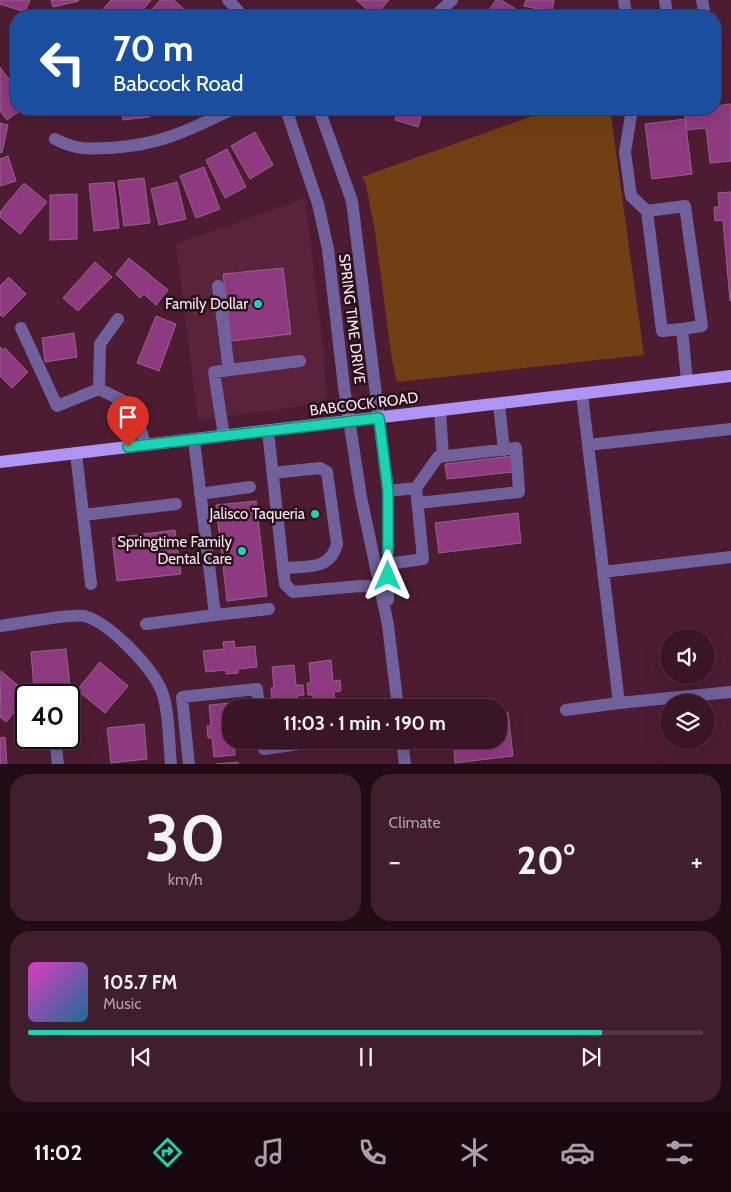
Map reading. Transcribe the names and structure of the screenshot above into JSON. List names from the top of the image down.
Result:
{
  "streets": {
    "main road": ["BABCOCK ROAD"],
    "street": ["SPRING TIME DRIVE"]
  },
  "crossings": [
    ["SPRING TIME DRIVE", "BABCOCK ROAD"]
  ],
  "places": ["Family Dollar", "Jalisco Taqueria", "Springtime Family Dental Care"],
  "page": {
    "turn": ["70 m", "Babcock Road"],
    "limit": "40",
    "trip": "11:03 · 1 min · 190 m",
    "tile": [
      ["30", "km/h"],
      "Climate"
    ],
    "heat": ["−", "20°", "+"],
    "song": ["105.7 FM", "Music"],
    "tabs": "11:02"
  }
}
